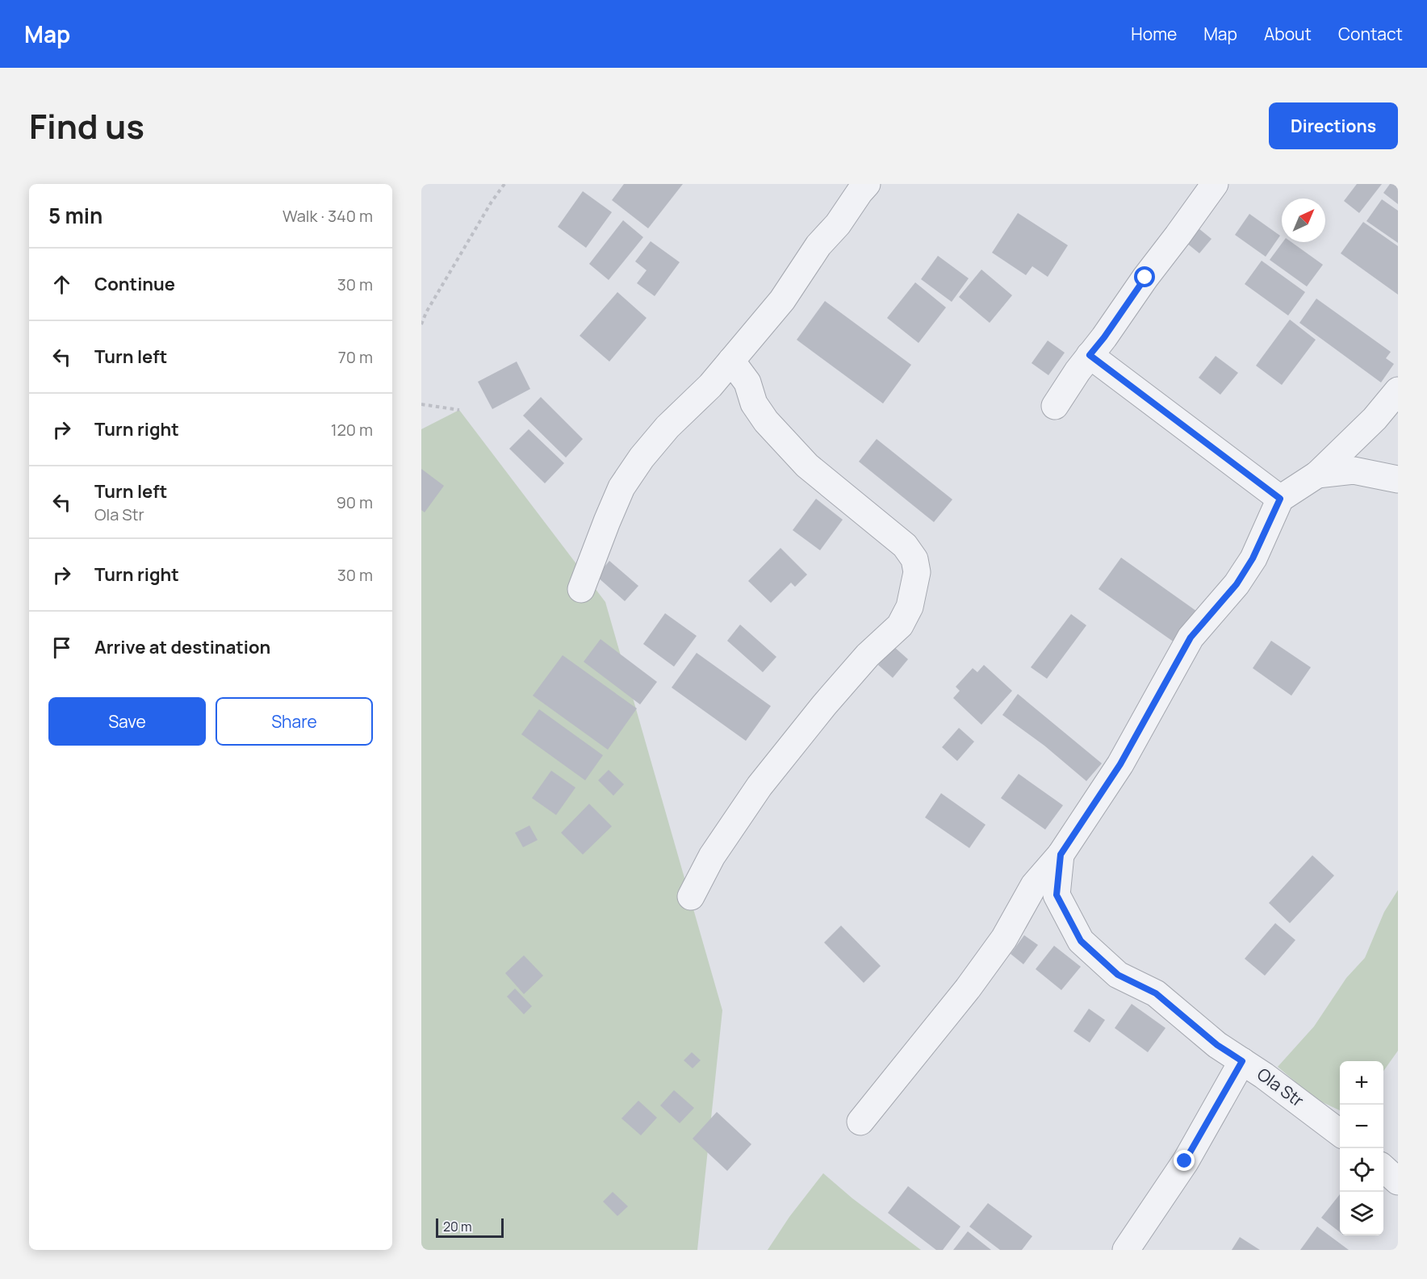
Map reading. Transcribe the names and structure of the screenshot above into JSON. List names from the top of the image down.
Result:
{
  "streets": {
    "street": ["Ola Str"]
  },
  "scale_bar": "20 m",
  "north": "top right",
  "page": {
    "header": "Map",
    "nav": [
      "Home",
      "Map",
      "About",
      "Contact"
    ],
    "title": "Find us",
    "buttons": [
      "Directions",
      ["Save", "Share"]
    ],
    "heading": ["5 min", "Walk · 340 m"],
    "list": [
      ["Continue", "30 m"],
      ["Turn left", "70 m"],
      ["Turn right", "120 m"],
      ["Turn left", "Ola Str", "90 m"],
      ["Turn right", "30 m"],
      "Arrive at destination"
    ],
    "map_buttons": ["+", "−"],
    "scale": "20 m"
  }
}
